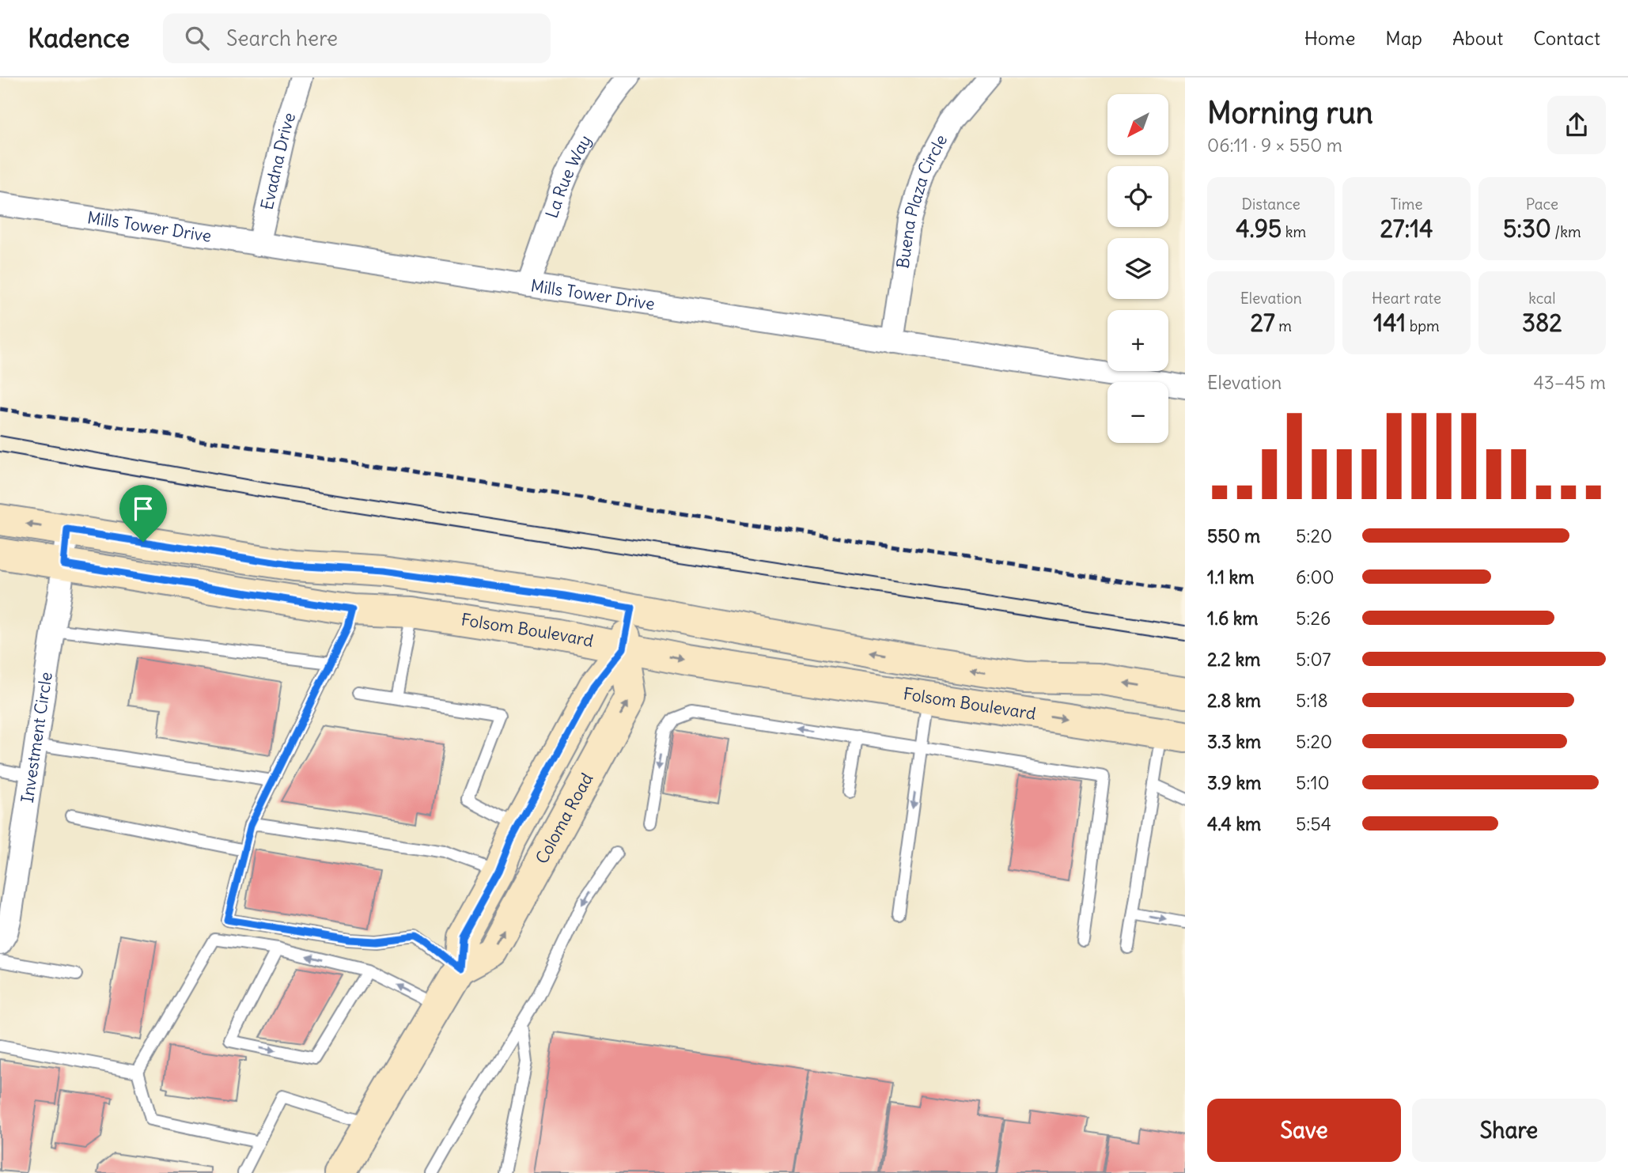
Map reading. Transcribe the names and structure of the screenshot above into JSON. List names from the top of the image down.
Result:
{
  "streets": {
    "main road": ["Folsom Boulevard", "Coloma Road"],
    "street": [
      "Evadna Drive",
      "La Rue Way",
      "Buena Plaza Circle",
      "Mills Tower Drive",
      "Investment Circle"
    ]
  },
  "crossings": [
    ["Evadna Drive", "Mills Tower Drive"],
    ["La Rue Way", "Mills Tower Drive"],
    ["Buena Plaza Circle", "Mills Tower Drive"],
    ["Folsom Boulevard", "Investment Circle"],
    ["Folsom Boulevard", "Coloma Road"]
  ],
  "north": "bottom left",
  "page": {
    "header": "Kadence",
    "search": "Search here",
    "nav": [
      "Home",
      "Map",
      "About",
      "Contact"
    ],
    "heading": ["Morning run", "06:11 · 9 × 550 m"],
    "map_buttons": ["+", "−"],
    "stats": [
      ["Distance", "4.95 km"],
      ["Time", "27:14"],
      ["Pace", "5:30 /km"],
      ["Elevation", "27 m"],
      ["Heart rate", "141 bpm"],
      ["kcal", "382"]
    ],
    "chart": ["Elevation", "43–45 m"],
    "list": [
      {
        "name": "550 m",
        "note": "5:20"
      },
      {
        "name": "1.1 km",
        "note": "6:00"
      },
      {
        "name": "1.6 km",
        "note": "5:26"
      },
      {
        "name": "2.2 km",
        "note": "5:07"
      },
      {
        "name": "2.8 km",
        "note": "5:18"
      },
      {
        "name": "3.3 km",
        "note": "5:20"
      },
      {
        "name": "3.9 km",
        "note": "5:10"
      },
      {
        "name": "4.4 km",
        "note": "5:54"
      }
    ],
    "buttons": ["Save", "Share"]
  }
}
